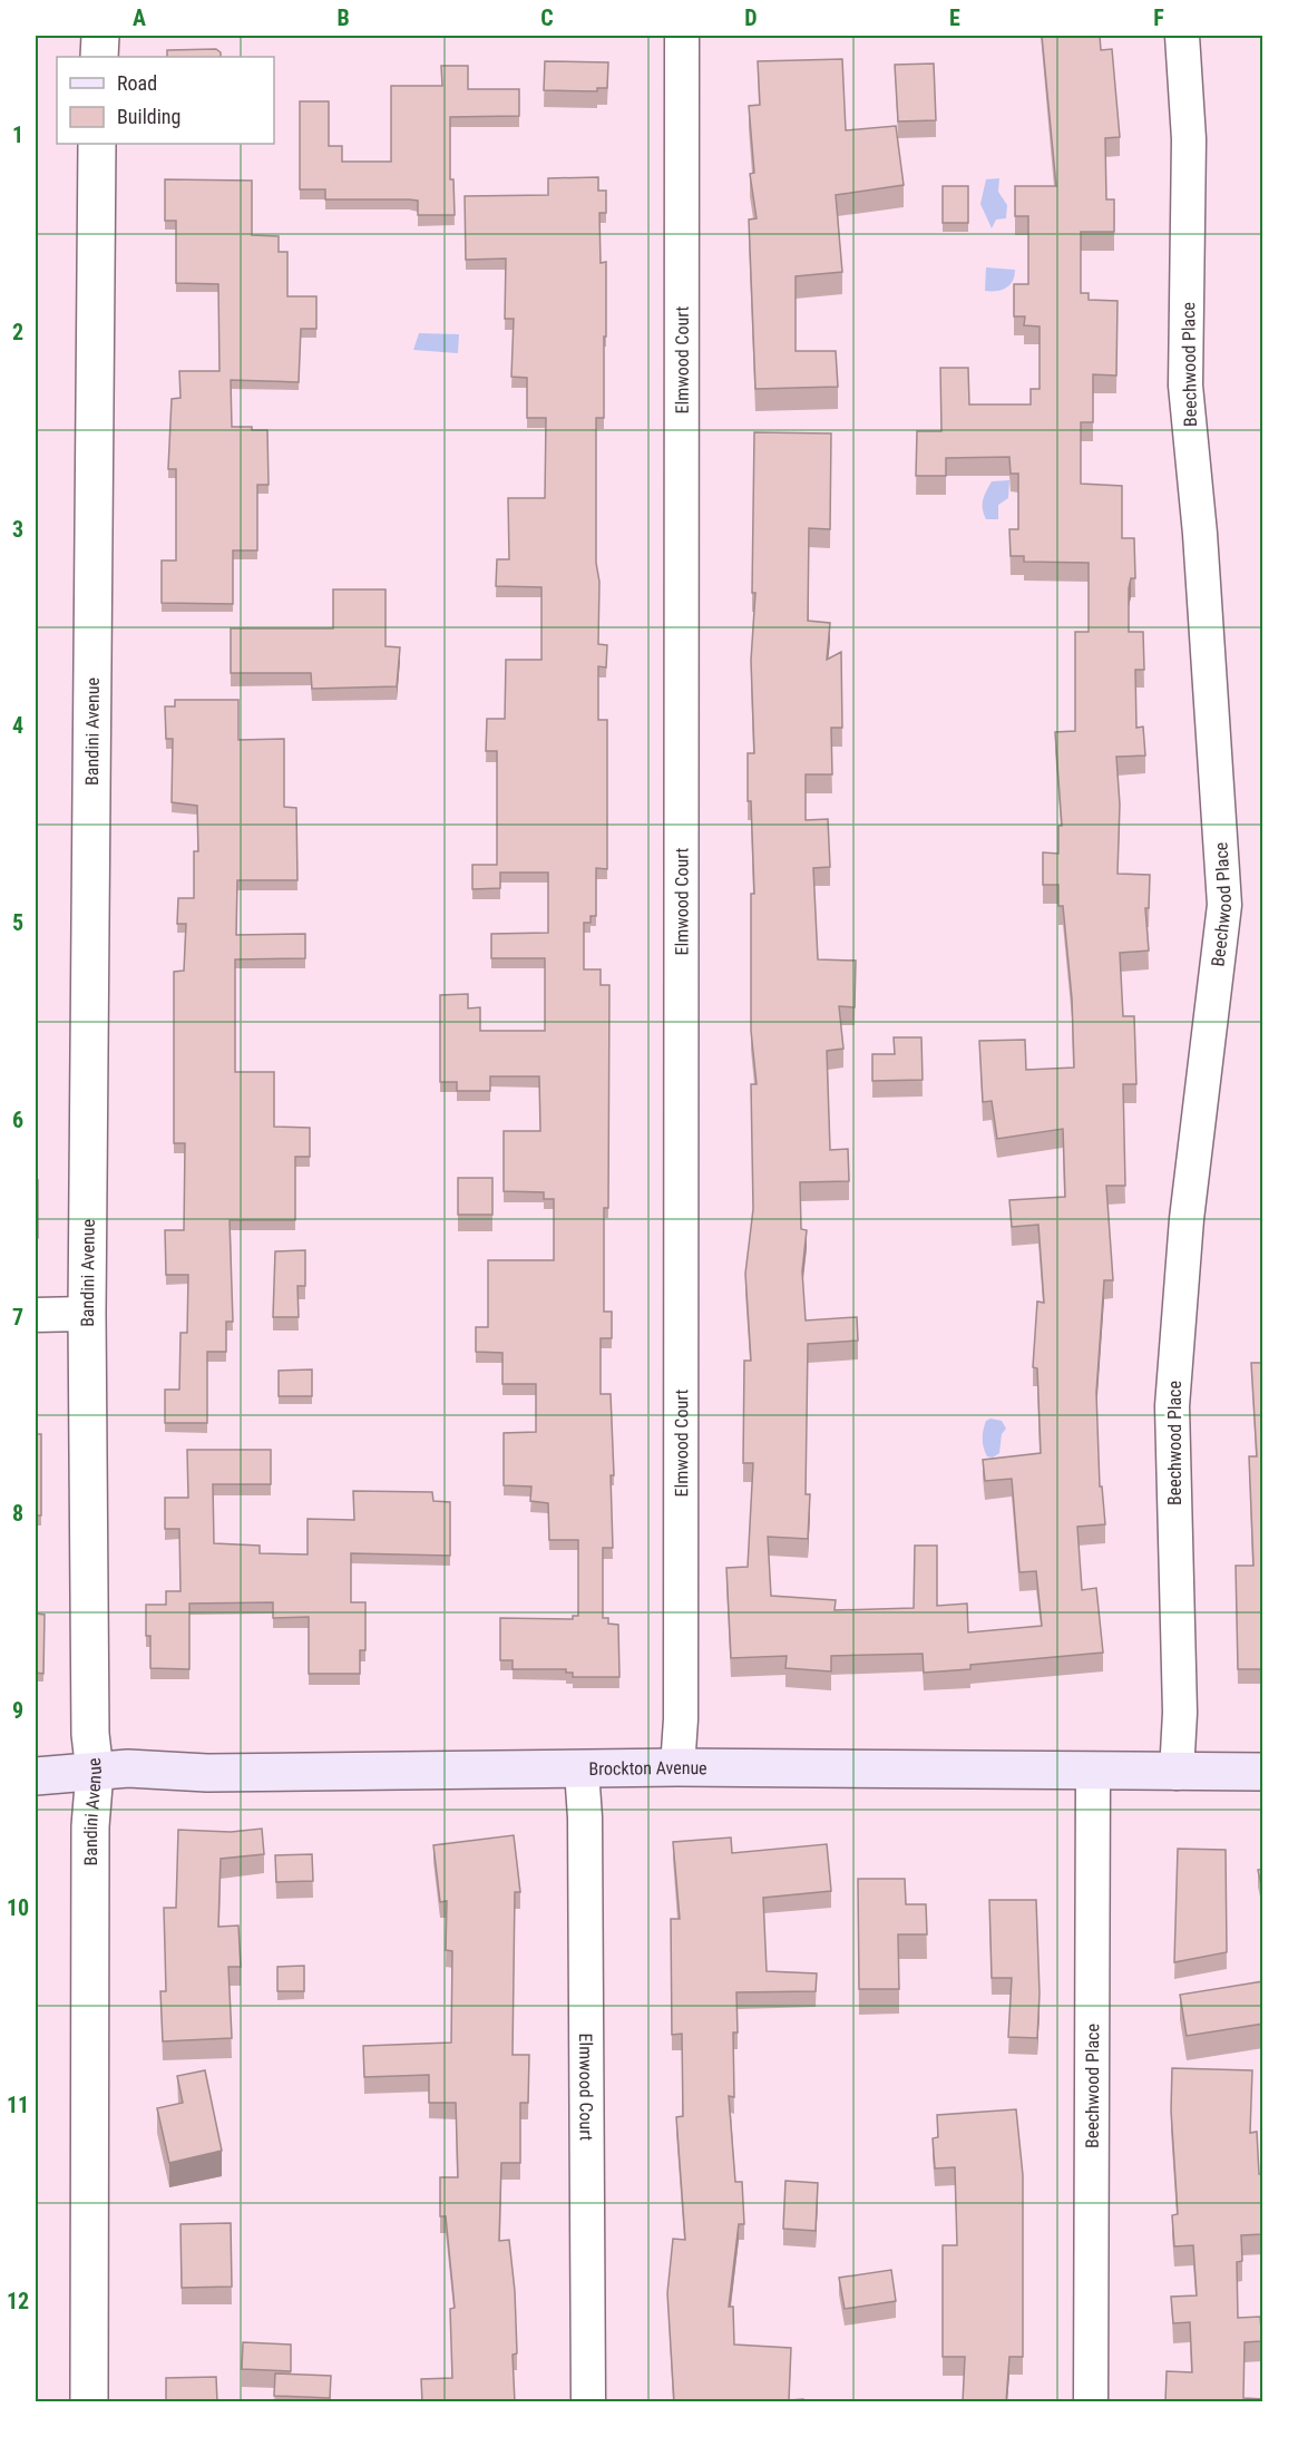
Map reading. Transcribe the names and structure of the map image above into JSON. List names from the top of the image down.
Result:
{
  "streets": {
    "main road": ["Brockton Avenue"],
    "street": ["Elmwood Court", "Beechwood Place", "Bandini Avenue"]
  },
  "crossings": [
    ["Elmwood Court", "Brockton Avenue"],
    ["Beechwood Place", "Brockton Avenue"],
    ["Bandini Avenue", "Brockton Avenue"]
  ],
  "legend": ["Road", "Building"],
  "grid": {
    "columns": [
      "A",
      "B",
      "C",
      "D",
      "E",
      "F"
    ],
    "rows": [
      "1",
      "2",
      "3",
      "4",
      "5",
      "6",
      "7",
      "8",
      "9",
      "10",
      "11",
      "12"
    ]
  }
}
